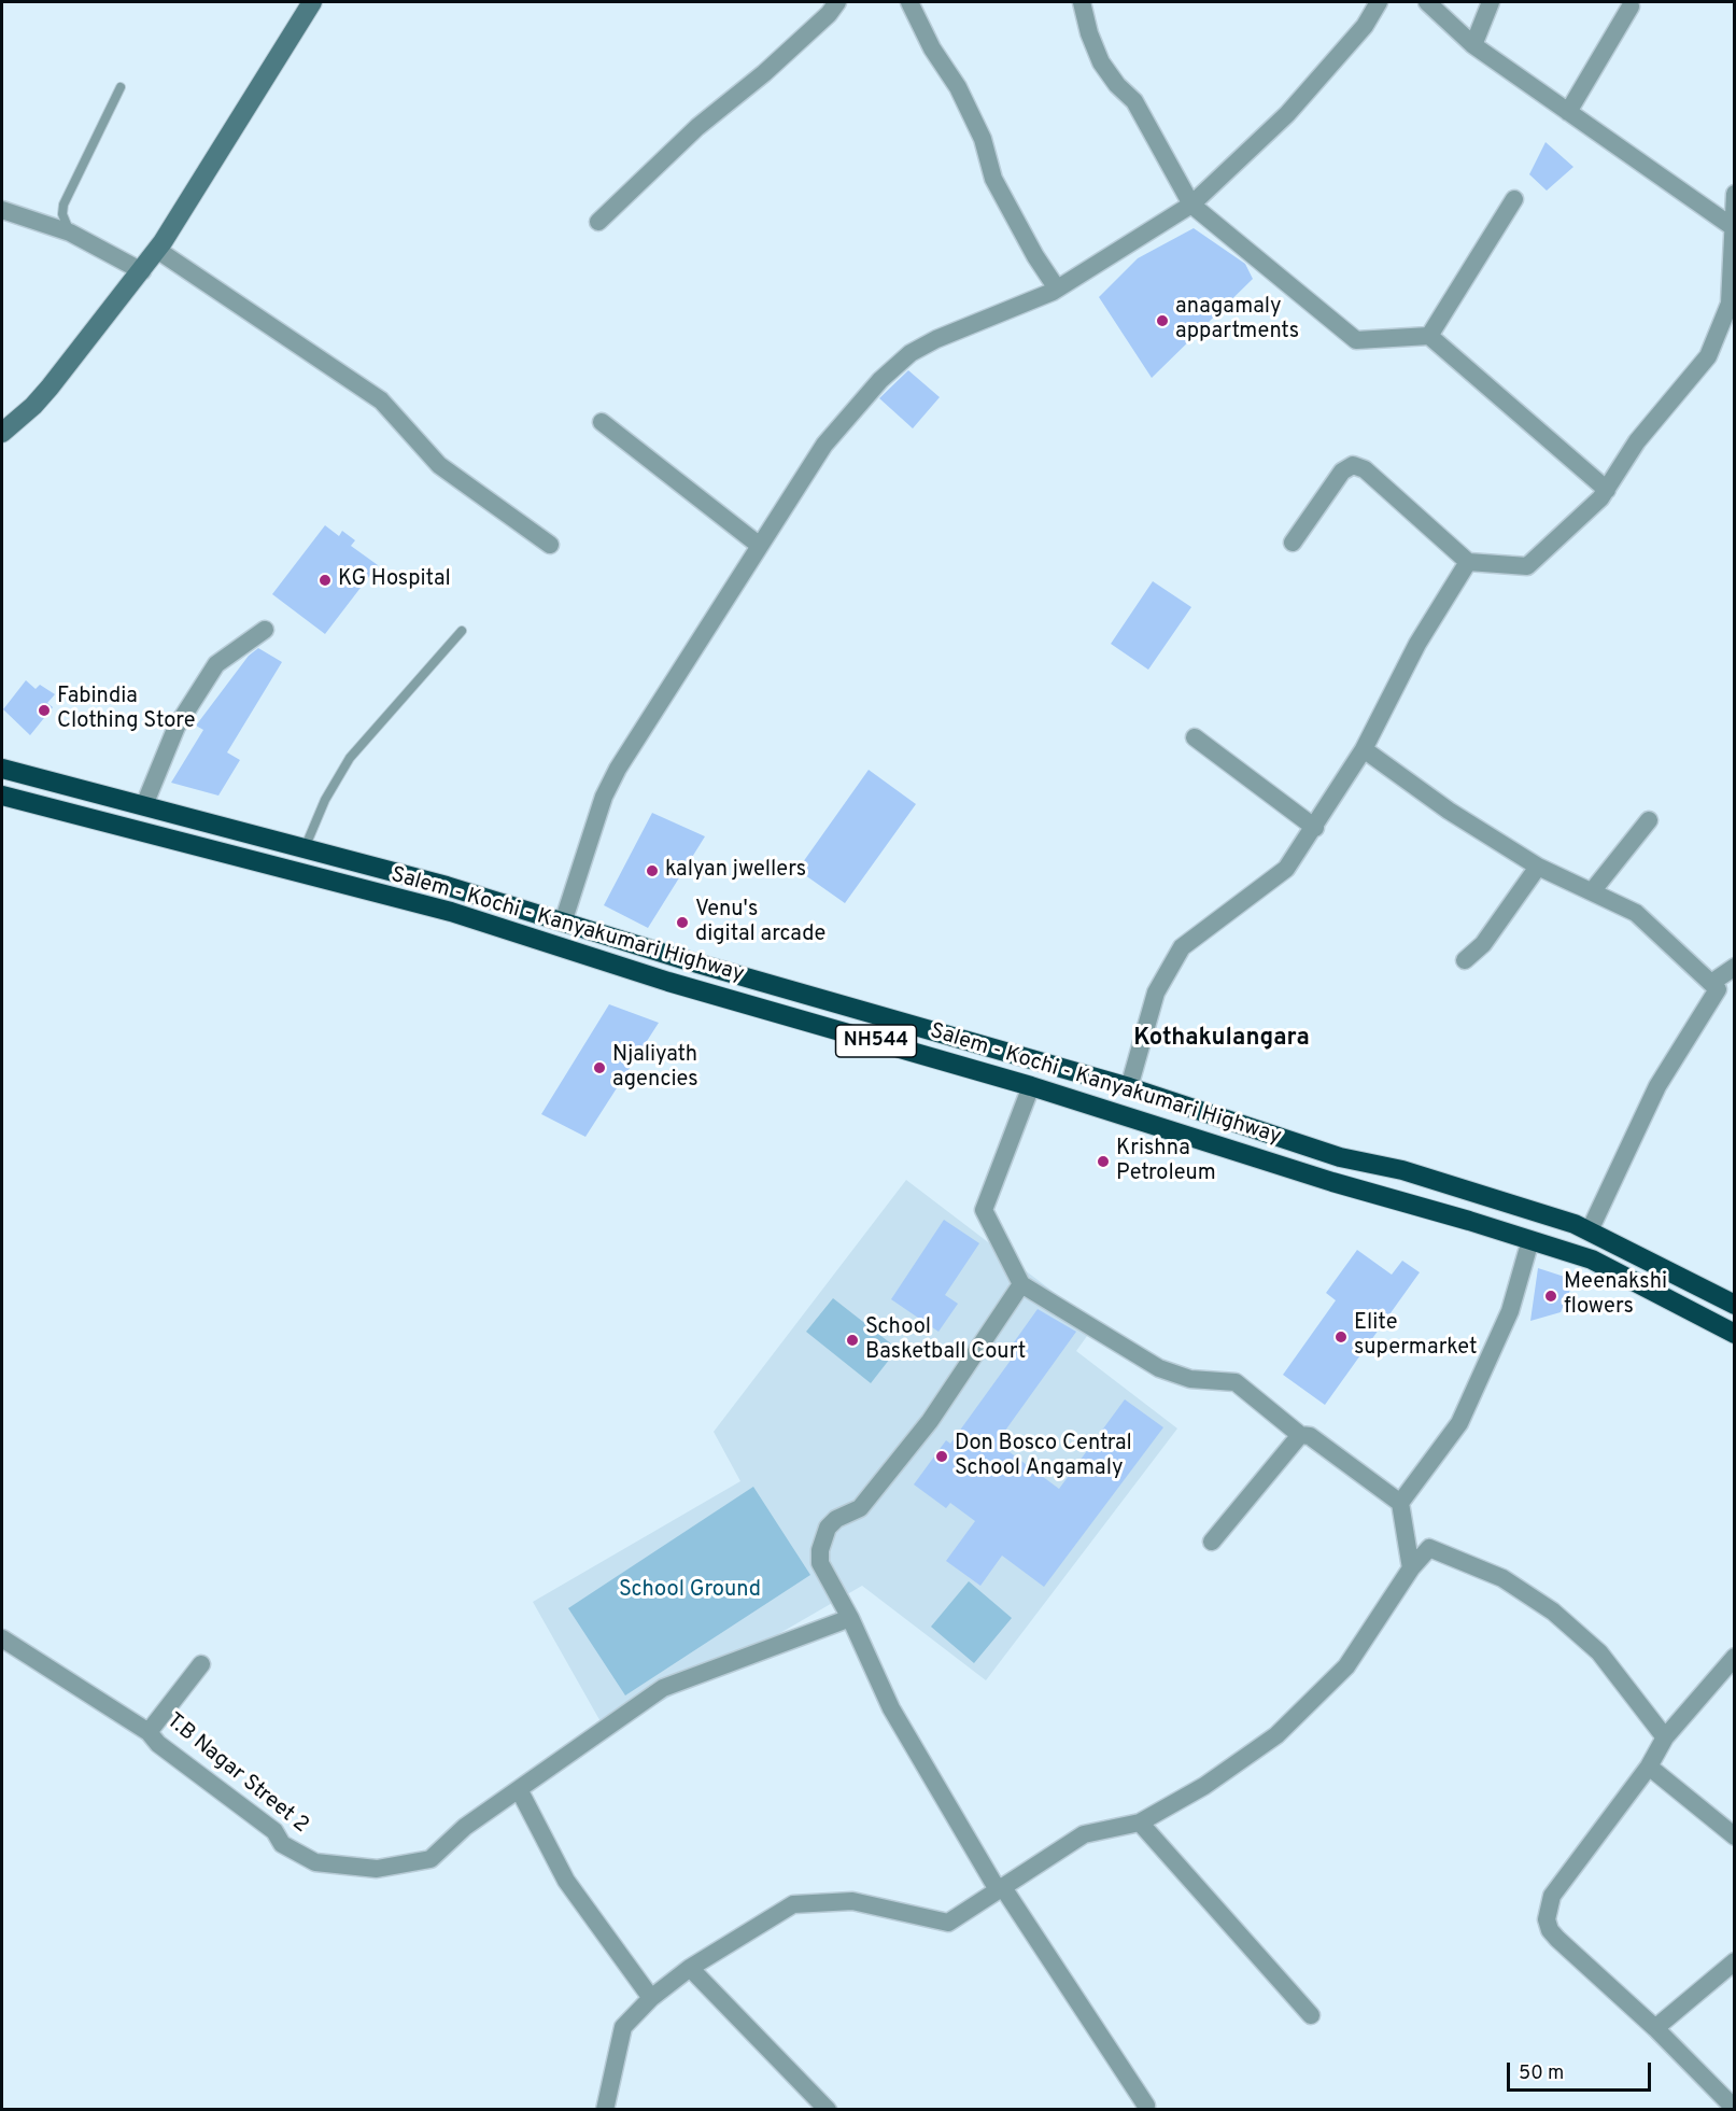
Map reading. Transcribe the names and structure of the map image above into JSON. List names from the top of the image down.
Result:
{
  "streets": {
    "highway": ["Salem - Kochi - Kanyakumari Highway", "NH544"],
    "street": ["T.B Nagar Street 2"]
  },
  "districts": ["Kothakulangara"],
  "parks": ["School Ground"],
  "places": [
    "anagamaly appartments",
    "KG Hospital",
    "Fabindia Clothing Store",
    "kalyan jwellers",
    "Venu's digital arcade",
    "Njaliyath agencies",
    "Krishna Petroleum",
    "Meenakshi flowers",
    "Elite supermarket",
    "School Basketball Court",
    "Don Bosco Central School Angamaly"
  ],
  "scale_bar": "50 m"
}
